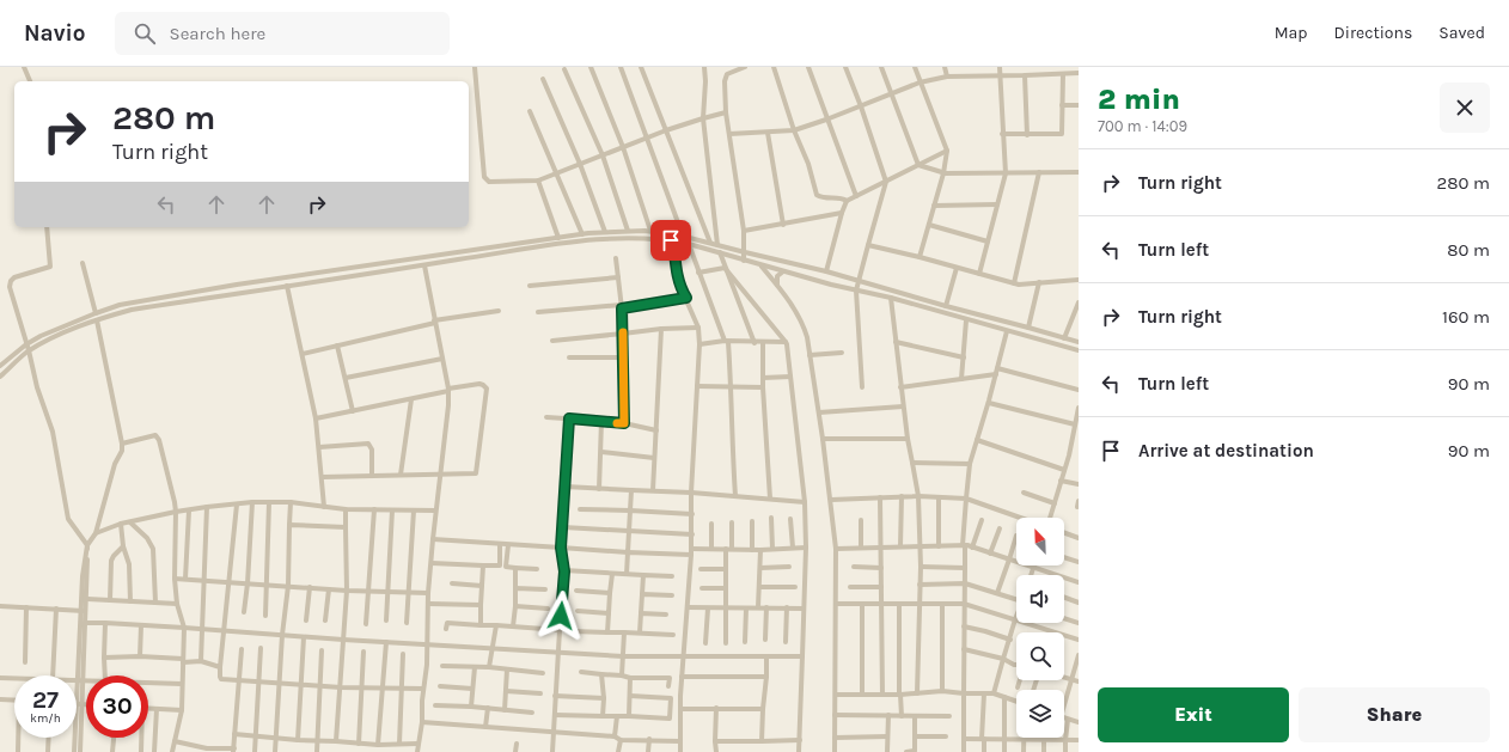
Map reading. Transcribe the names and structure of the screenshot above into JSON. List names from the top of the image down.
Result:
{
  "north": "top left",
  "page": {
    "header": "Navio",
    "search": "Search here",
    "nav": ["Map", "Directions", "Saved"],
    "heading": ["2 min", "700 m · 14:09"],
    "turn": ["280 m", "Turn right"],
    "list": [
      {
        "name": "Turn right",
        "value": "280 m"
      },
      {
        "name": "Turn left",
        "value": "80 m"
      },
      {
        "name": "Turn right",
        "value": "160 m"
      },
      {
        "name": "Turn left",
        "value": "90 m"
      },
      {
        "name": "Arrive at destination",
        "value": "90 m"
      }
    ],
    "speed": "27 km/h",
    "limit": "30",
    "buttons": ["Exit", "Share"]
  }
}
